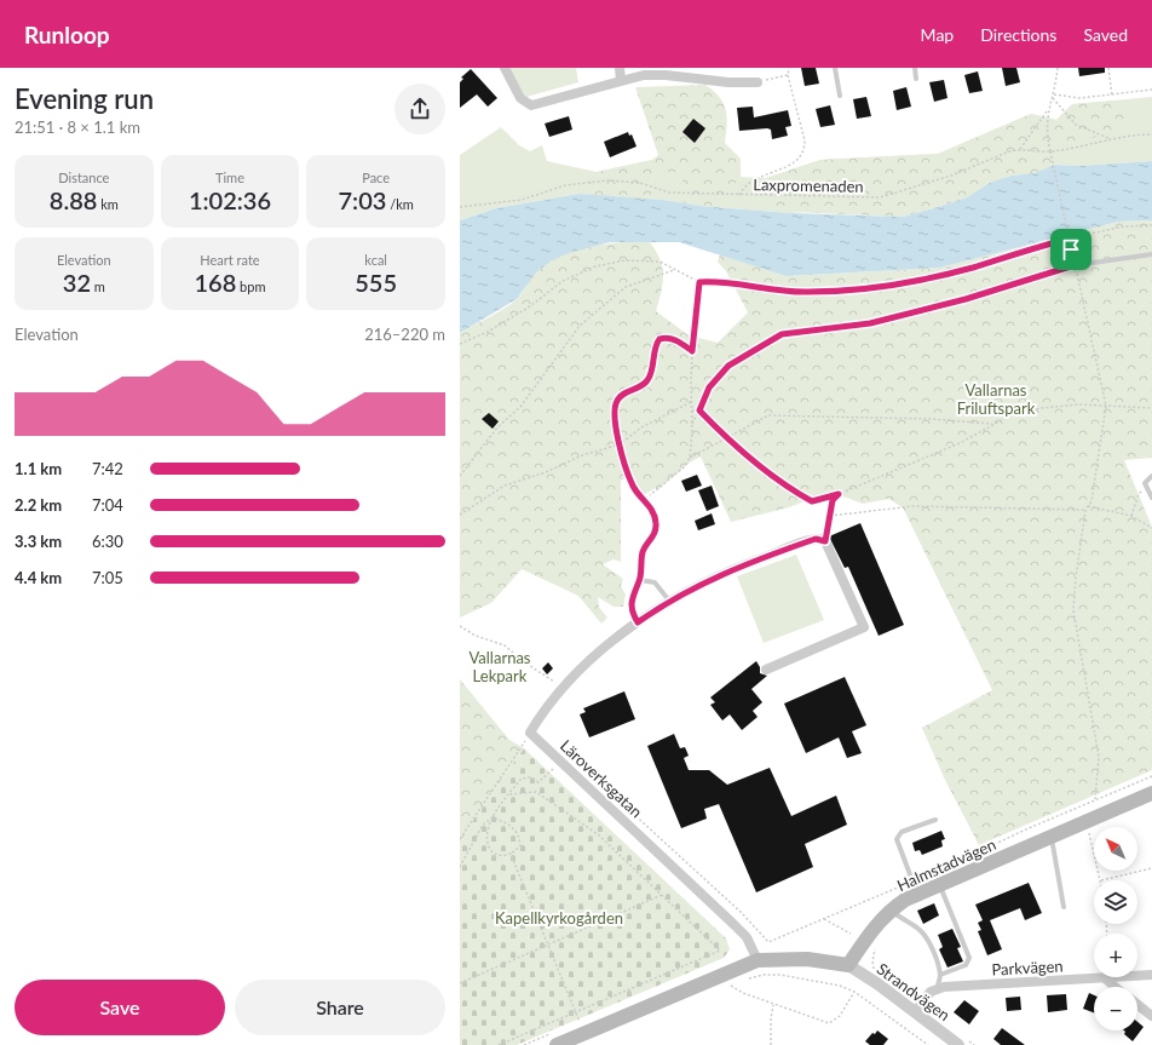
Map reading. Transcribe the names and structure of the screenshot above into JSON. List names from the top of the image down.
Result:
{
  "streets": {
    "main road": ["Halmstadvägen"],
    "street": ["Läroverksgatan", "Parkvägen", "Strandvägen"],
    "path": ["Laxpromenaden"]
  },
  "crossings": [
    ["Halmstadvägen", "Strandvägen"]
  ],
  "parks": ["Vallarnas Friluftspark", "Vallarnas Lekpark", "Kapellkyrkogården"],
  "north": "top left",
  "page": {
    "header": "Runloop",
    "nav": ["Map", "Directions", "Saved"],
    "heading": ["Evening run", "21:51 · 8 × 1.1 km"],
    "stats": [
      ["Distance", "8.88 km"],
      ["Time", "1:02:36"],
      ["Pace", "7:03 /km"],
      ["Elevation", "32 m"],
      ["Heart rate", "168 bpm"],
      ["kcal", "555"]
    ],
    "chart": ["Elevation", "216–220 m"],
    "list": [
      {
        "name": "1.1 km",
        "note": "7:42"
      },
      {
        "name": "2.2 km",
        "note": "7:04"
      },
      {
        "name": "3.3 km",
        "note": "6:30"
      },
      {
        "name": "4.4 km",
        "note": "7:05"
      }
    ],
    "map_buttons": ["+", "−"],
    "buttons": ["Save", "Share"]
  }
}
